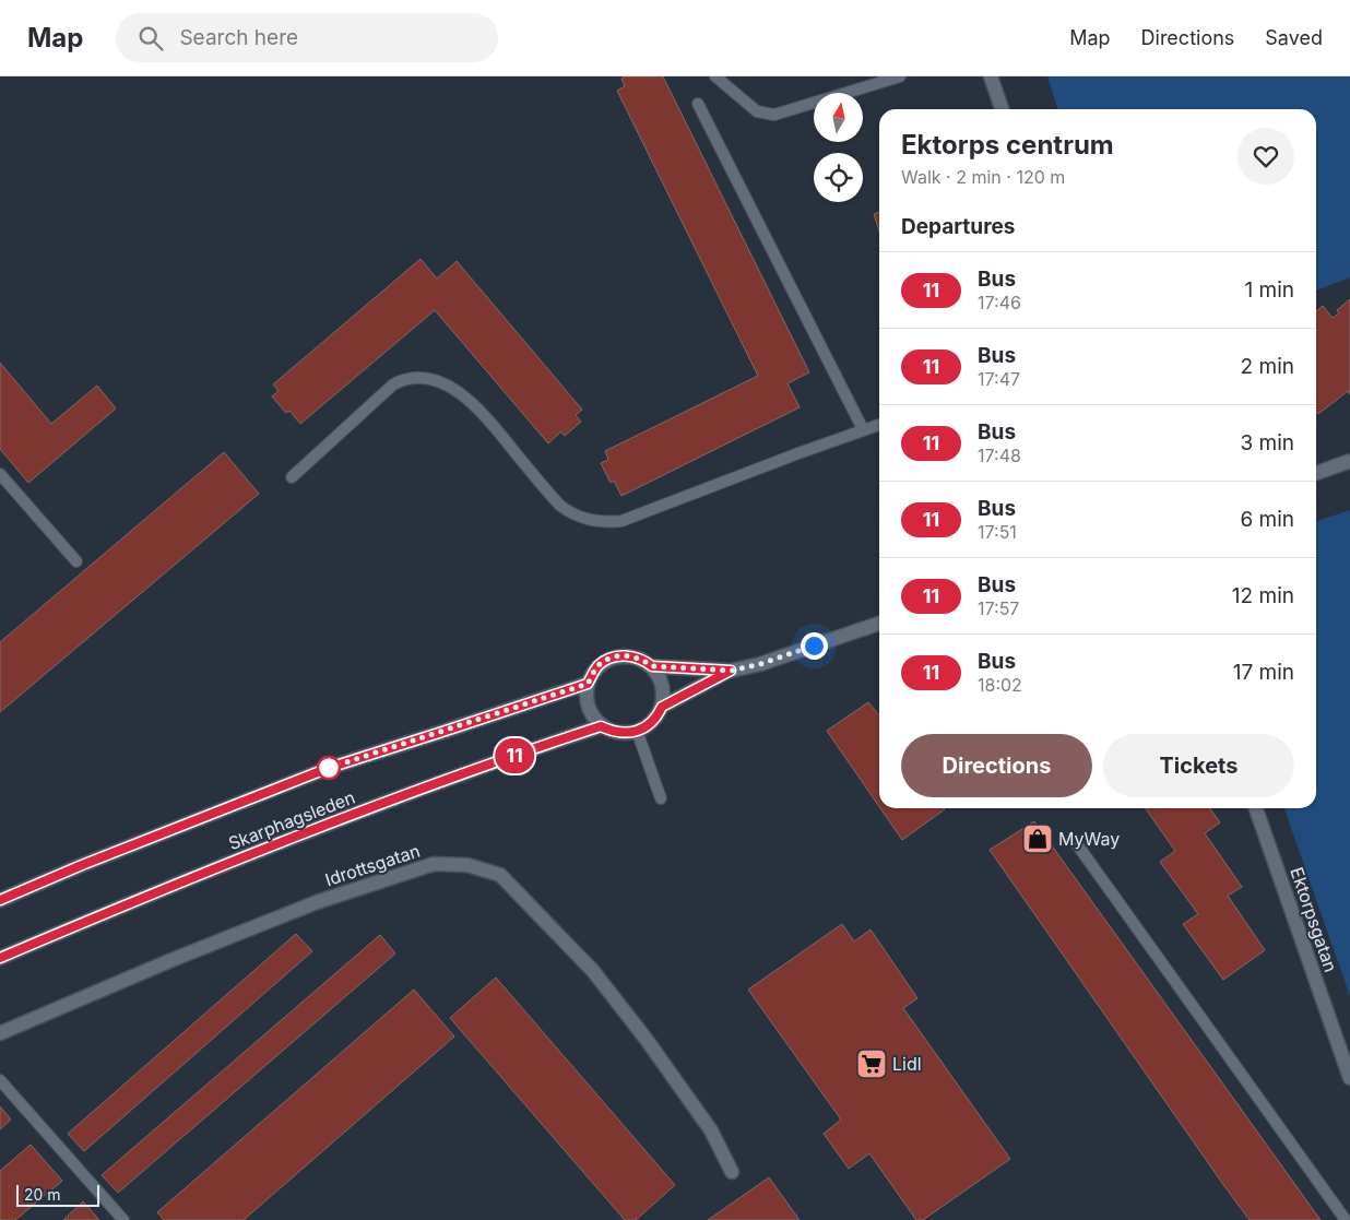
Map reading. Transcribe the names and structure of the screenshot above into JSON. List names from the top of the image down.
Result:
{
  "streets": {
    "main road": ["Skarphagsleden", "Idrottsgatan", "Ektorpsgatan"]
  },
  "places": {
    "shop": ["MyWay"],
    "supermarket": ["Lidl"]
  },
  "lines": ["bus line 11"],
  "scale_bar": "20 m",
  "north": "top",
  "page": {
    "header": "Map",
    "search": "Search here",
    "nav": ["Map", "Directions", "Saved"],
    "on_map": "11",
    "heading": [
      ["Ektorps centrum", "Walk · 2 min · 120 m"],
      "Departures"
    ],
    "list": [
      {
        "mark": "11",
        "name": "Bus",
        "note": "17:46",
        "value": "1 min"
      },
      {
        "mark": "11",
        "name": "Bus",
        "note": "17:47",
        "value": "2 min"
      },
      {
        "mark": "11",
        "name": "Bus",
        "note": "17:48",
        "value": "3 min"
      },
      {
        "mark": "11",
        "name": "Bus",
        "note": "17:51",
        "value": "6 min"
      },
      {
        "mark": "11",
        "name": "Bus",
        "note": "17:57",
        "value": "12 min"
      },
      {
        "mark": "11",
        "name": "Bus",
        "note": "18:02",
        "value": "17 min"
      }
    ],
    "buttons": ["Directions", "Tickets"],
    "scale": "20 m"
  }
}
